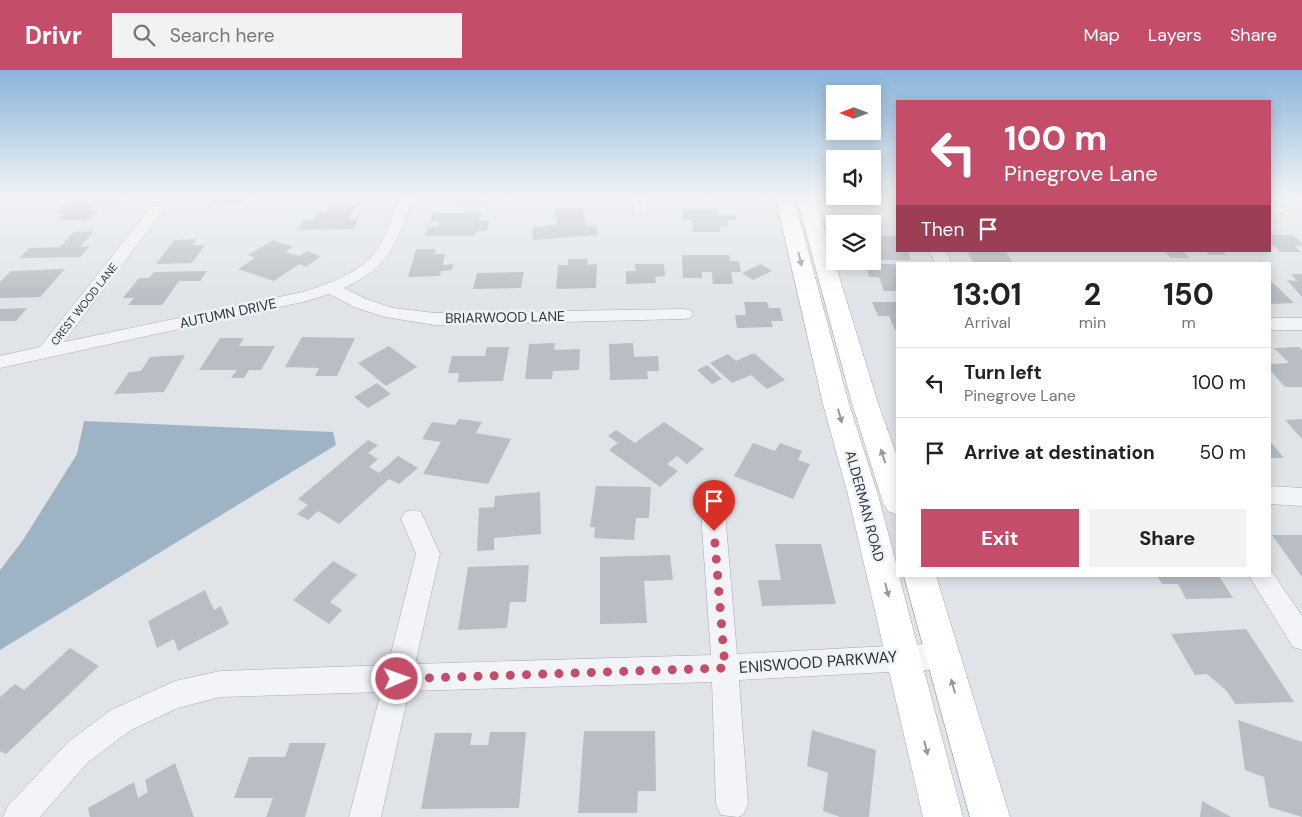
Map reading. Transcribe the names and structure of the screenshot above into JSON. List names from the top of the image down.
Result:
{
  "streets": {
    "main road": ["ALDERMAN ROAD"],
    "street": [
      "CREST WOOD LANE",
      "AUTUMN DRIVE",
      "BRIARWOOD LANE",
      "ENISWOOD PARKWAY"
    ]
  },
  "crossings": [
    ["CREST WOOD LANE", "AUTUMN DRIVE"],
    ["AUTUMN DRIVE", "BRIARWOOD LANE"],
    ["ALDERMAN ROAD", "ENISWOOD PARKWAY"]
  ],
  "north": "left",
  "page": {
    "header": "Drivr",
    "search": "Search here",
    "nav": ["Map", "Layers", "Share"],
    "turn": ["100 m", "Pinegrove Lane"],
    "then": "Then",
    "eta": [
      "13:01",
      "Arrival",
      "2",
      "min",
      "150",
      "m"
    ],
    "list": [
      {
        "name": "Turn left",
        "note": "Pinegrove Lane",
        "value": "100 m"
      },
      {
        "name": "Arrive at destination",
        "value": "50 m"
      }
    ],
    "buttons": ["Exit", "Share"]
  }
}
